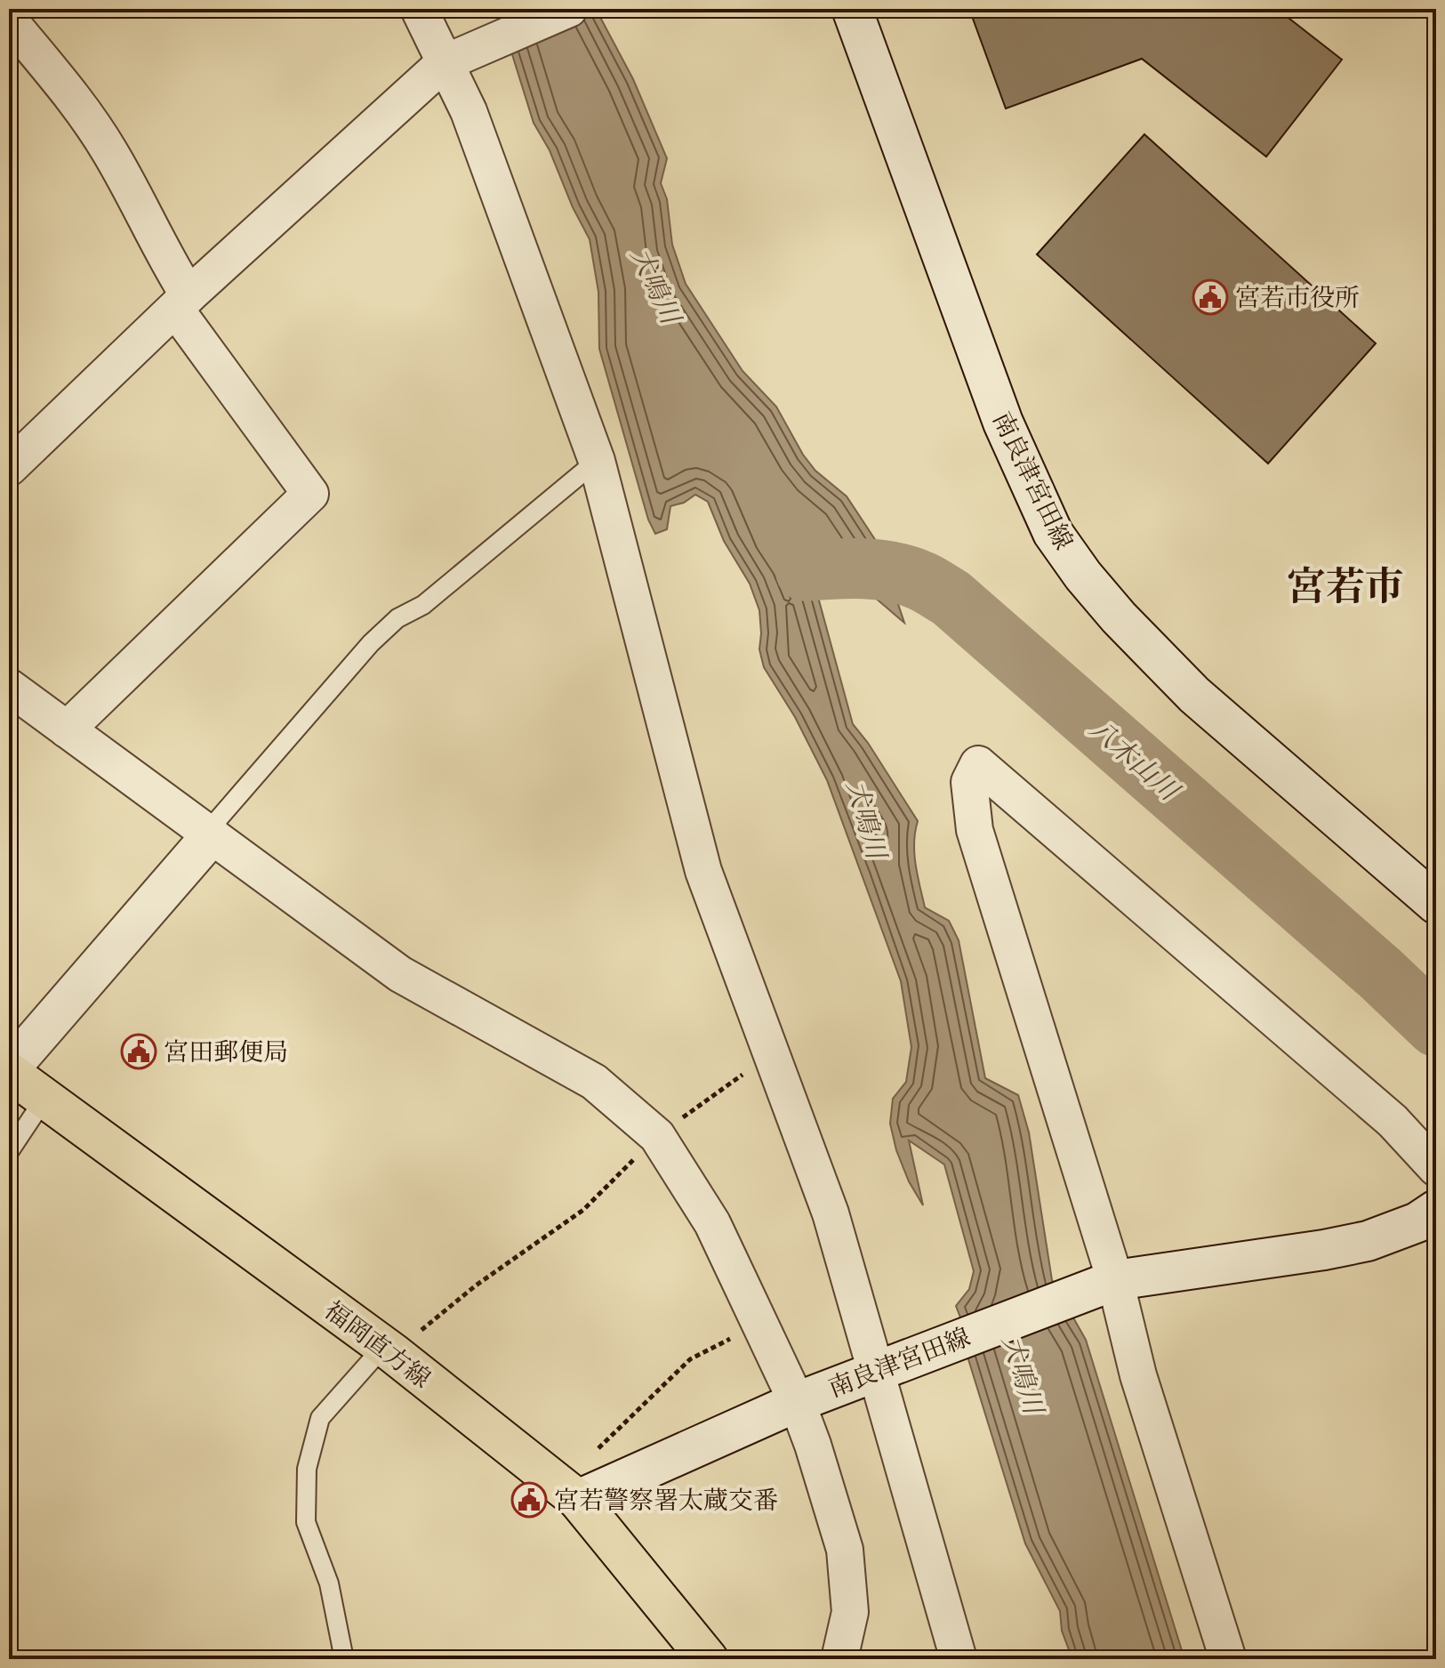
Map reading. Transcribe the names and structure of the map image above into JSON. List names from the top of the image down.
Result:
{
  "streets": {
    "main road": ["南良津宮田線", "福岡直方線"]
  },
  "crossings": [
    ["南良津宮田線", "福岡直方線"]
  ],
  "districts": ["宮若市"],
  "water": ["犬鳴川", "八木山川"],
  "places": {
    "public building": ["宮若市役所", "宮田郵便局", "宮若警察署太蔵交番"]
  }
}
